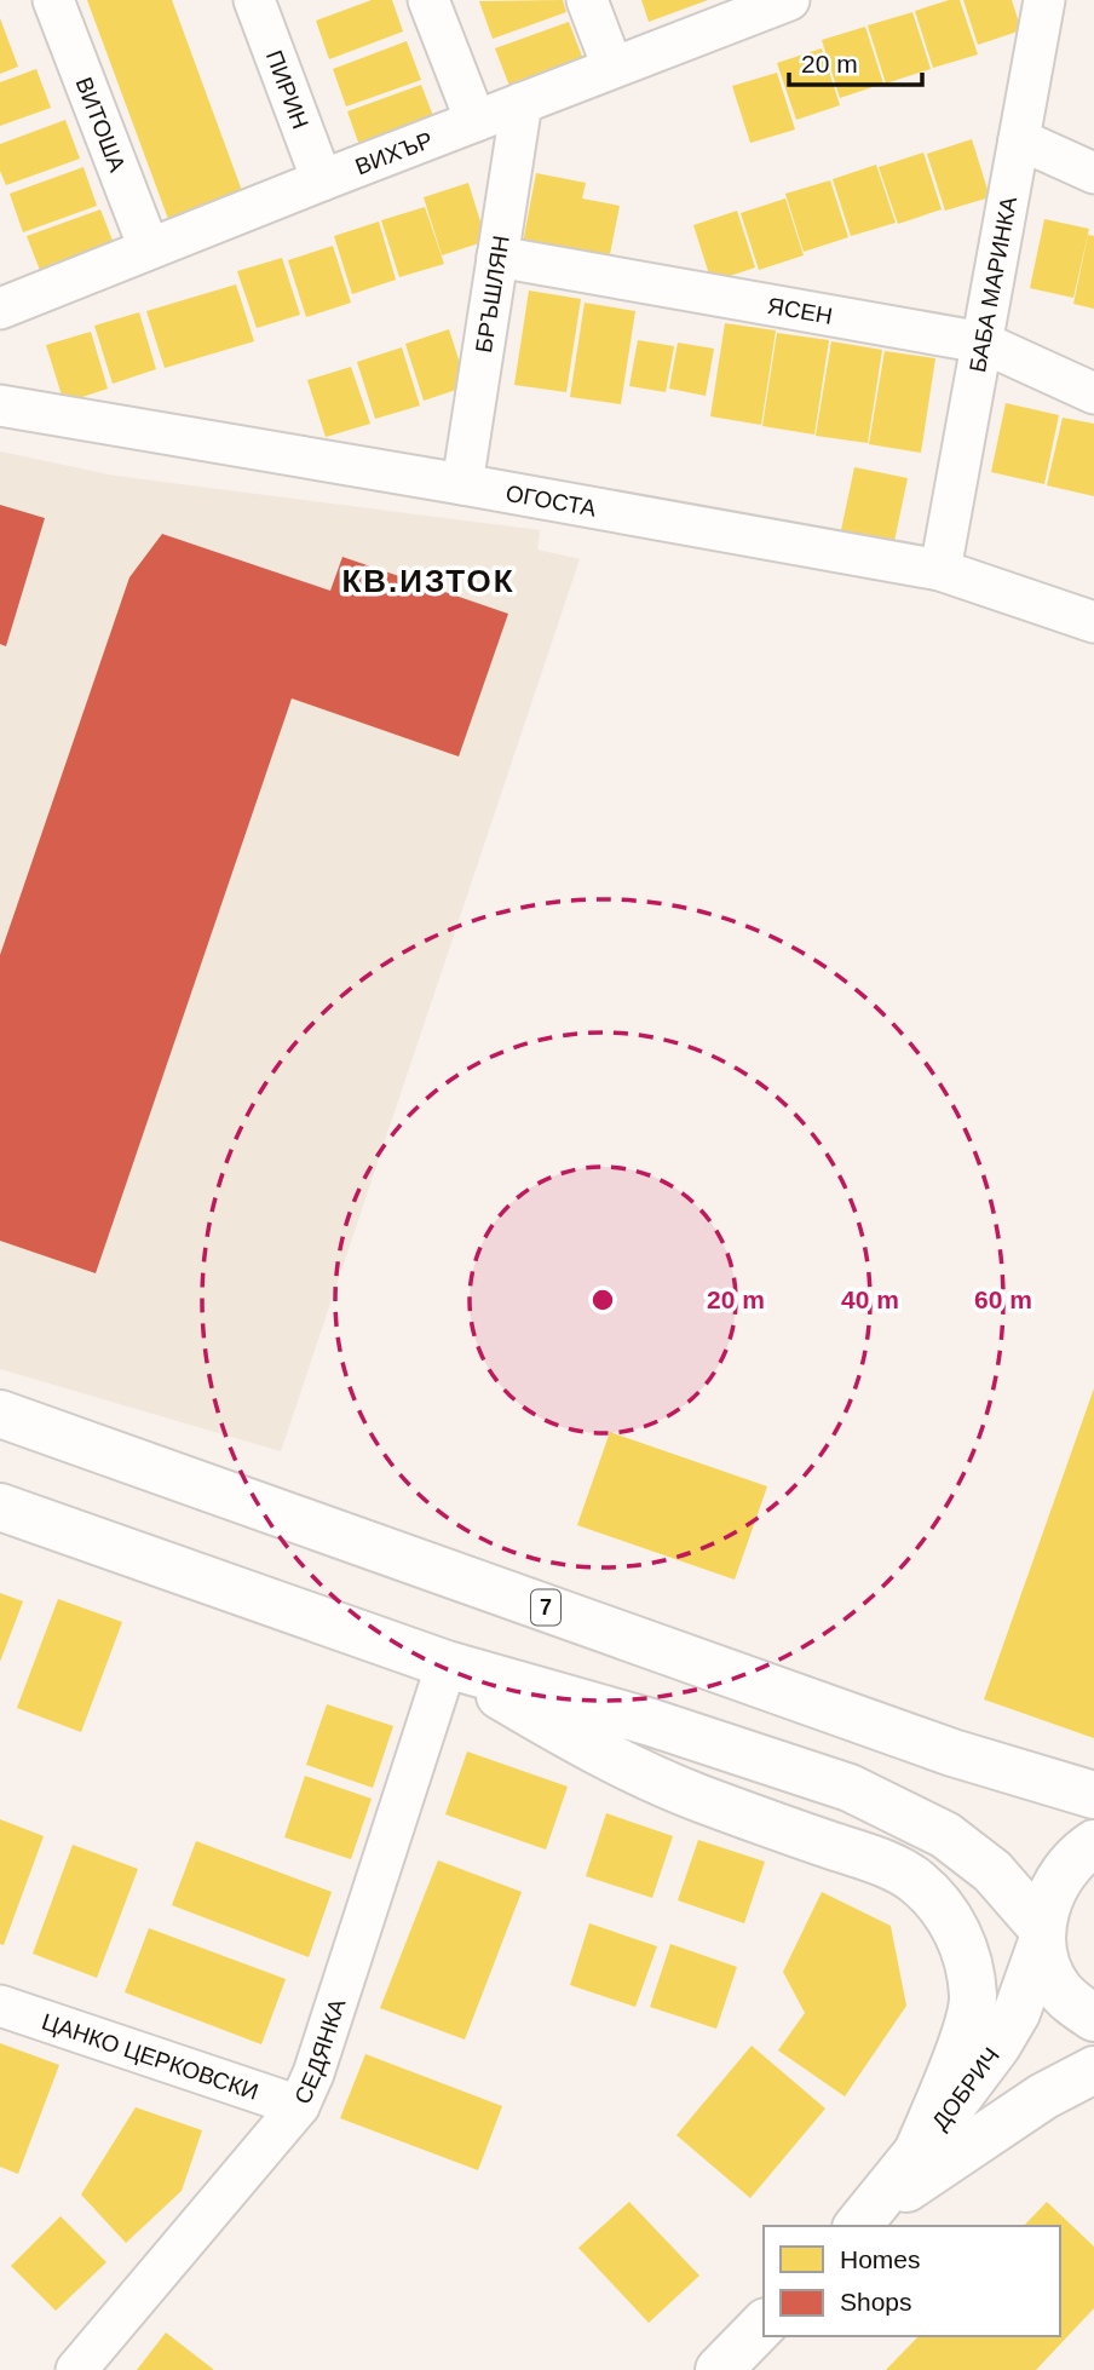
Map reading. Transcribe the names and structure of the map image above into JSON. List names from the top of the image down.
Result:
{
  "streets": {
    "main road": ["7", "ДОБРИЧ"],
    "street": [
      "ПИРИН",
      "ВИТОША",
      "ВИХЪР",
      "БАБА МАРИНКА",
      "БРЪШЛЯН",
      "ЯСЕН",
      "ОГОСТА",
      "СЕДЯНКА",
      "ЦАНКО ЦЕРКОВСКИ"
    ]
  },
  "crossings": [
    ["ПИРИН", "ВИХЪР"],
    ["ВИТОША", "ВИХЪР"],
    ["ВИХЪР", "БРЪШЛЯН"],
    ["БАБА МАРИНКА", "ЯСЕН"],
    ["БАБА МАРИНКА", "ОГОСТА"],
    ["БРЪШЛЯН", "ЯСЕН"],
    ["БРЪШЛЯН", "ОГОСТА"],
    ["СЕДЯНКА", "ЦАНКО ЦЕРКОВСКИ"]
  ],
  "districts": ["КВ.ИЗТОК"],
  "legend": ["Homes", "Shops"],
  "scale_bar": "20 m",
  "rings": ["20 m", "40 m", "60 m"]
}
